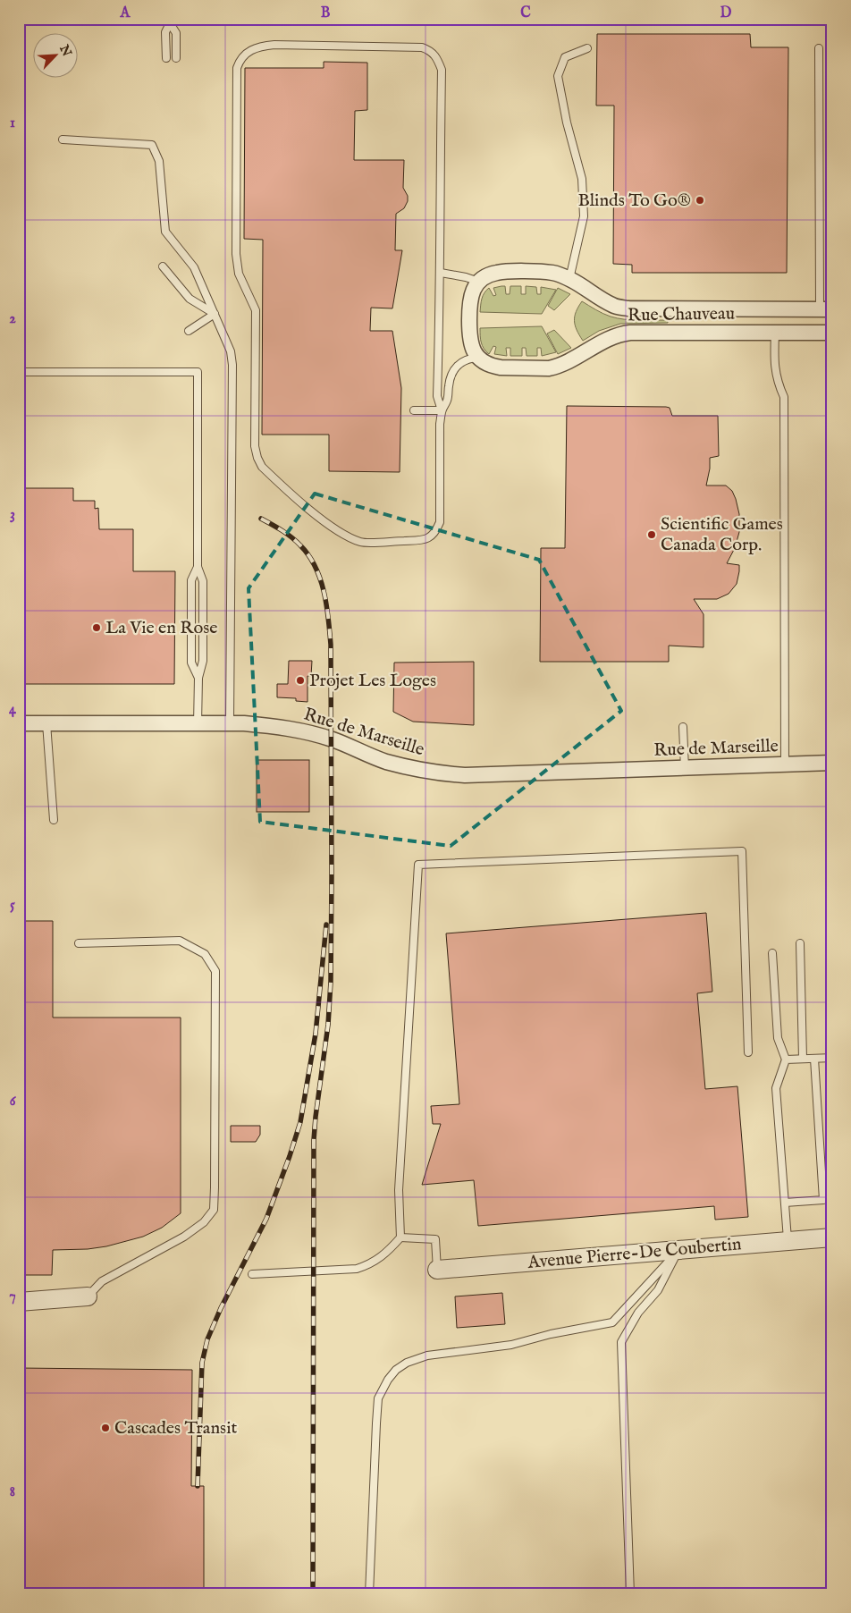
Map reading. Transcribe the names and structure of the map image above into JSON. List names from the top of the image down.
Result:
{
  "streets": {
    "street": ["Rue Chauveau", "Rue de Marseille", "Avenue Pierre-De Coubertin"]
  },
  "places": [
    "Blinds To Go®",
    "Scientific Games Canada Corp.",
    "La Vie en Rose",
    "Projet Les Loges",
    "Cascades Transit"
  ],
  "north": "top right",
  "grid": {
    "columns": [
      "A",
      "B",
      "C",
      "D"
    ],
    "rows": [
      "1",
      "2",
      "3",
      "4",
      "5",
      "6",
      "7",
      "8"
    ]
  }
}
